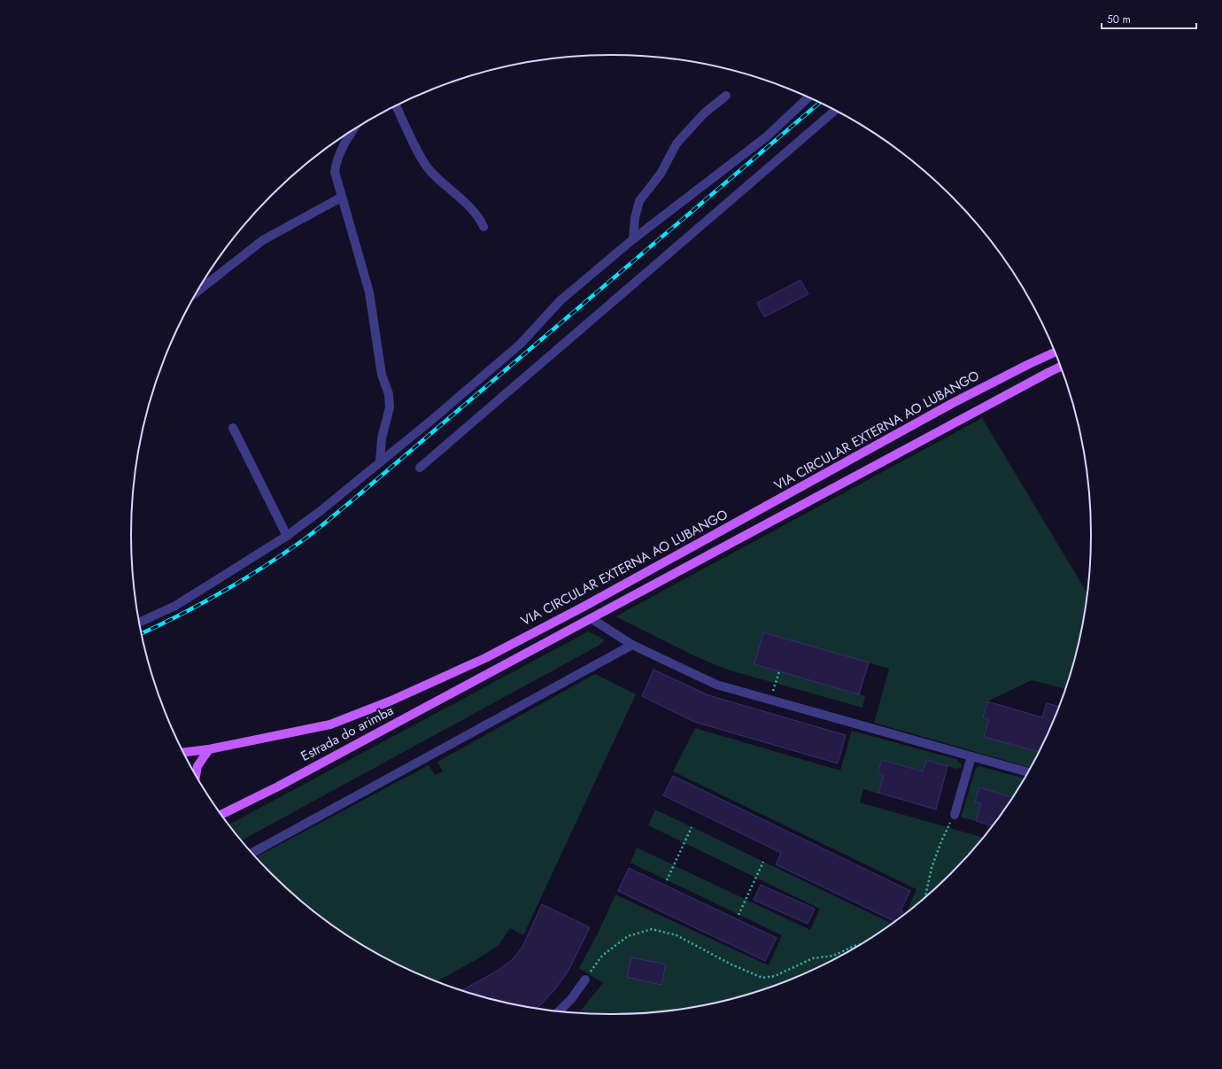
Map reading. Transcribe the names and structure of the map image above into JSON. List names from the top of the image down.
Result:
{
  "streets": {
    "main road": ["VIA CIRCULAR EXTERNA AO LUBANGO", "Estrada do arimba"]
  },
  "scale_bar": "50 m"
}
